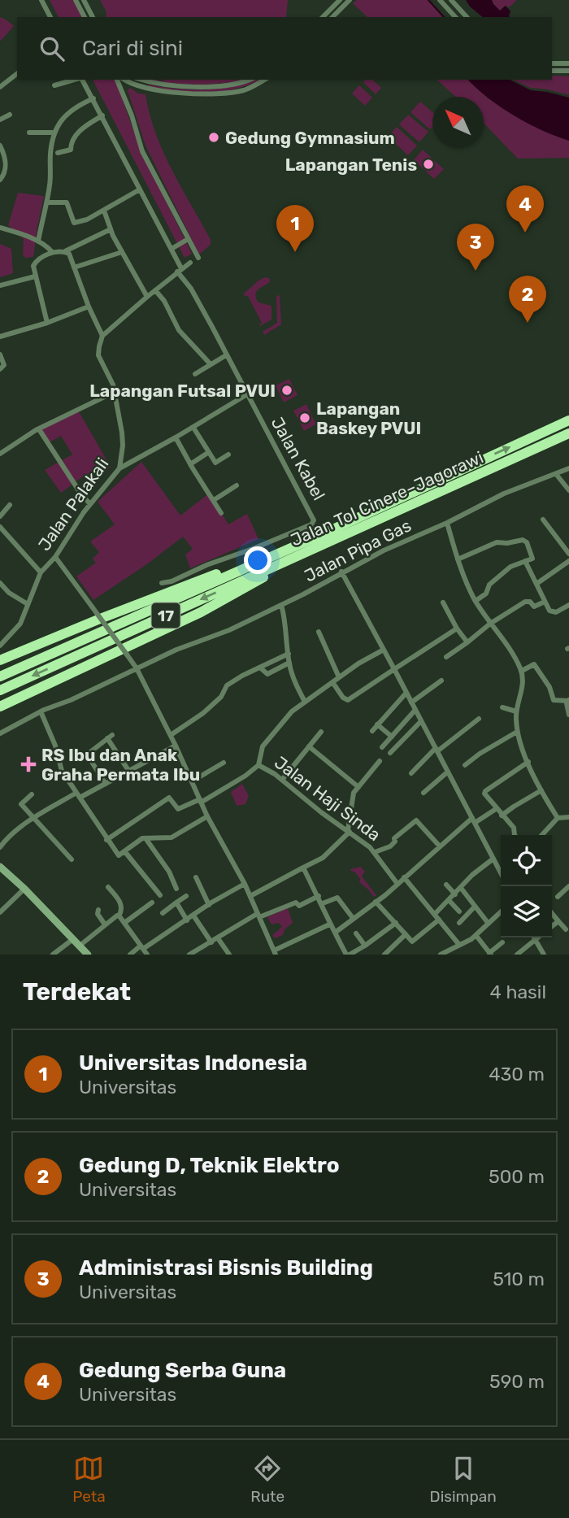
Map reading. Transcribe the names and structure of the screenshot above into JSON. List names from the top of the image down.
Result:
{
  "streets": {
    "highway": ["Jalan Tol Cinere–Jagorawi", "17"],
    "street": [
      "Jalan Kabel",
      "Jalan Palakali",
      "Jalan Pipa Gas",
      "Jalan Haji Sinda"
    ]
  },
  "places": {
    "other": [
      "Gedung Gymnasium",
      "Lapangan Tenis",
      "Lapangan Futsal PVUI",
      "Lapangan Baskey PVUI"
    ],
    "health": ["RS Ibu dan Anak Graha Permata Ibu"]
  },
  "north": "top left",
  "page": {
    "search": "Cari di sini",
    "pins": [
      "4",
      "1",
      "3",
      "2"
    ],
    "heading": ["Terdekat", "4 hasil"],
    "list": [
      {
        "mark": "1",
        "name": "Universitas Indonesia",
        "note": "Universitas",
        "value": "430 m"
      },
      {
        "mark": "2",
        "name": "Gedung D, Teknik Elektro",
        "note": "Universitas",
        "value": "500 m"
      },
      {
        "mark": "3",
        "name": "Administrasi Bisnis Building",
        "note": "Universitas",
        "value": "510 m"
      },
      {
        "mark": "4",
        "name": "Gedung Serba Guna",
        "note": "Universitas",
        "value": "590 m"
      }
    ],
    "nav": ["Peta", "Rute", "Disimpan"]
  }
}
